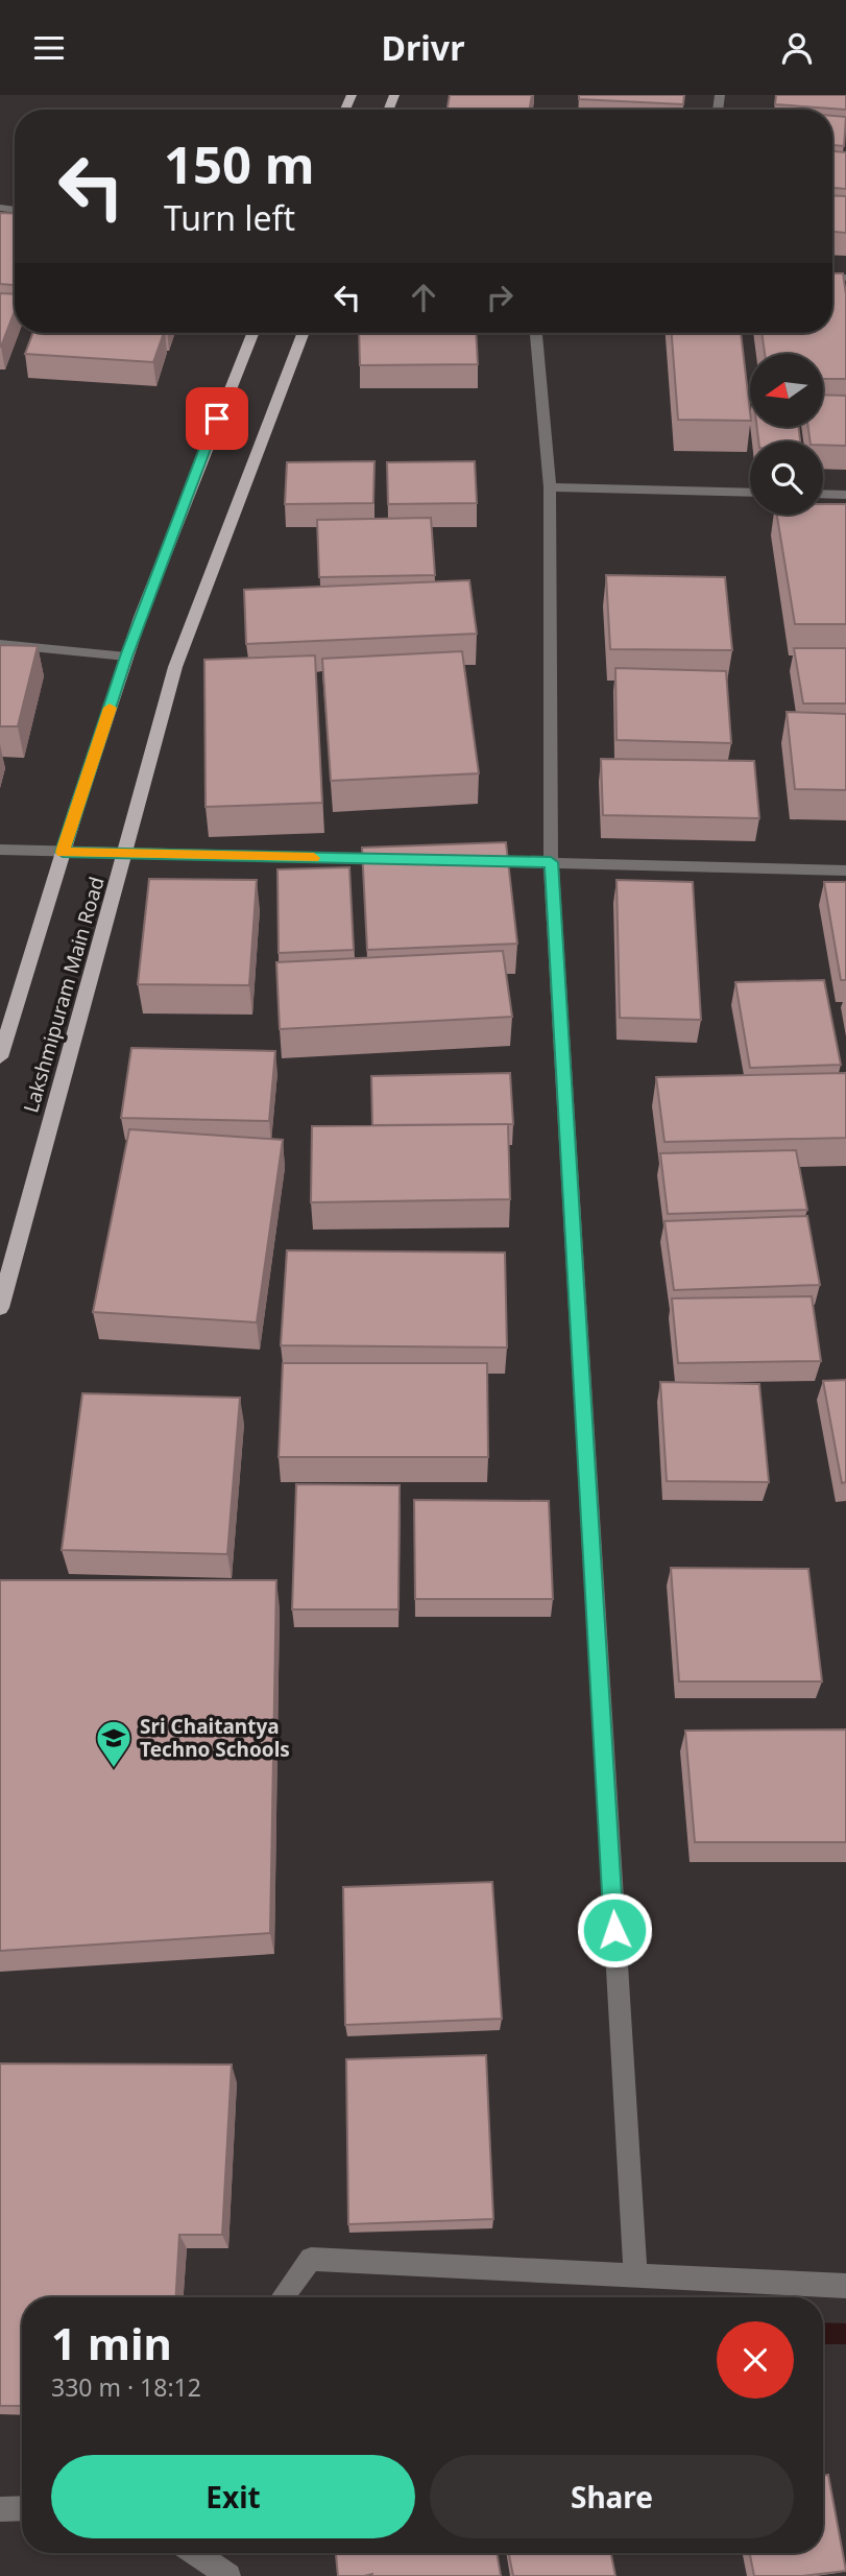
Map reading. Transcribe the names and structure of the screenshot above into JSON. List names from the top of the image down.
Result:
{
  "streets": {
    "main road": ["Lakshmipuram Main Road"]
  },
  "places": {
    "school or university": ["Sri Chaitantya Techno Schools"]
  },
  "north": "left",
  "page": {
    "header": "Drivr",
    "turn": ["150 m", "Turn left"],
    "heading": ["1 min", "330 m · 18:12"],
    "buttons": ["Exit", "Share"]
  }
}
